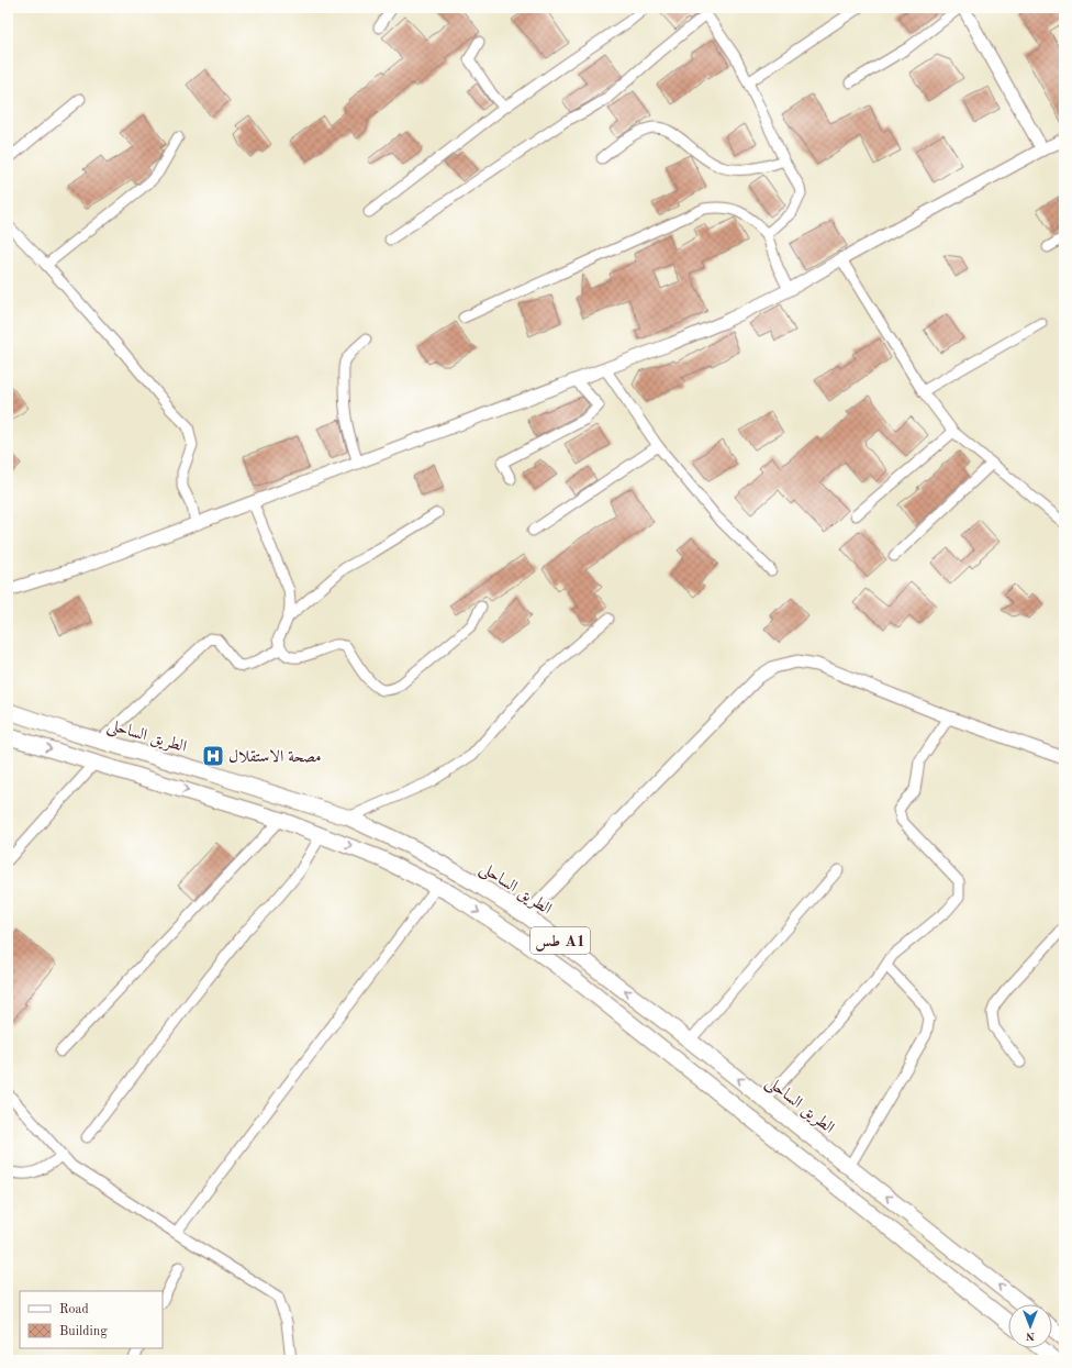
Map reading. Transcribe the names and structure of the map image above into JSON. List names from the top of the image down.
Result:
{
  "streets": {
    "highway": ["الطريق الساحلى", "طس A1"]
  },
  "places": {
    "hospital": ["مصحة الاستقلال"]
  },
  "legend": ["Road", "Building"],
  "north": "bottom"
}
